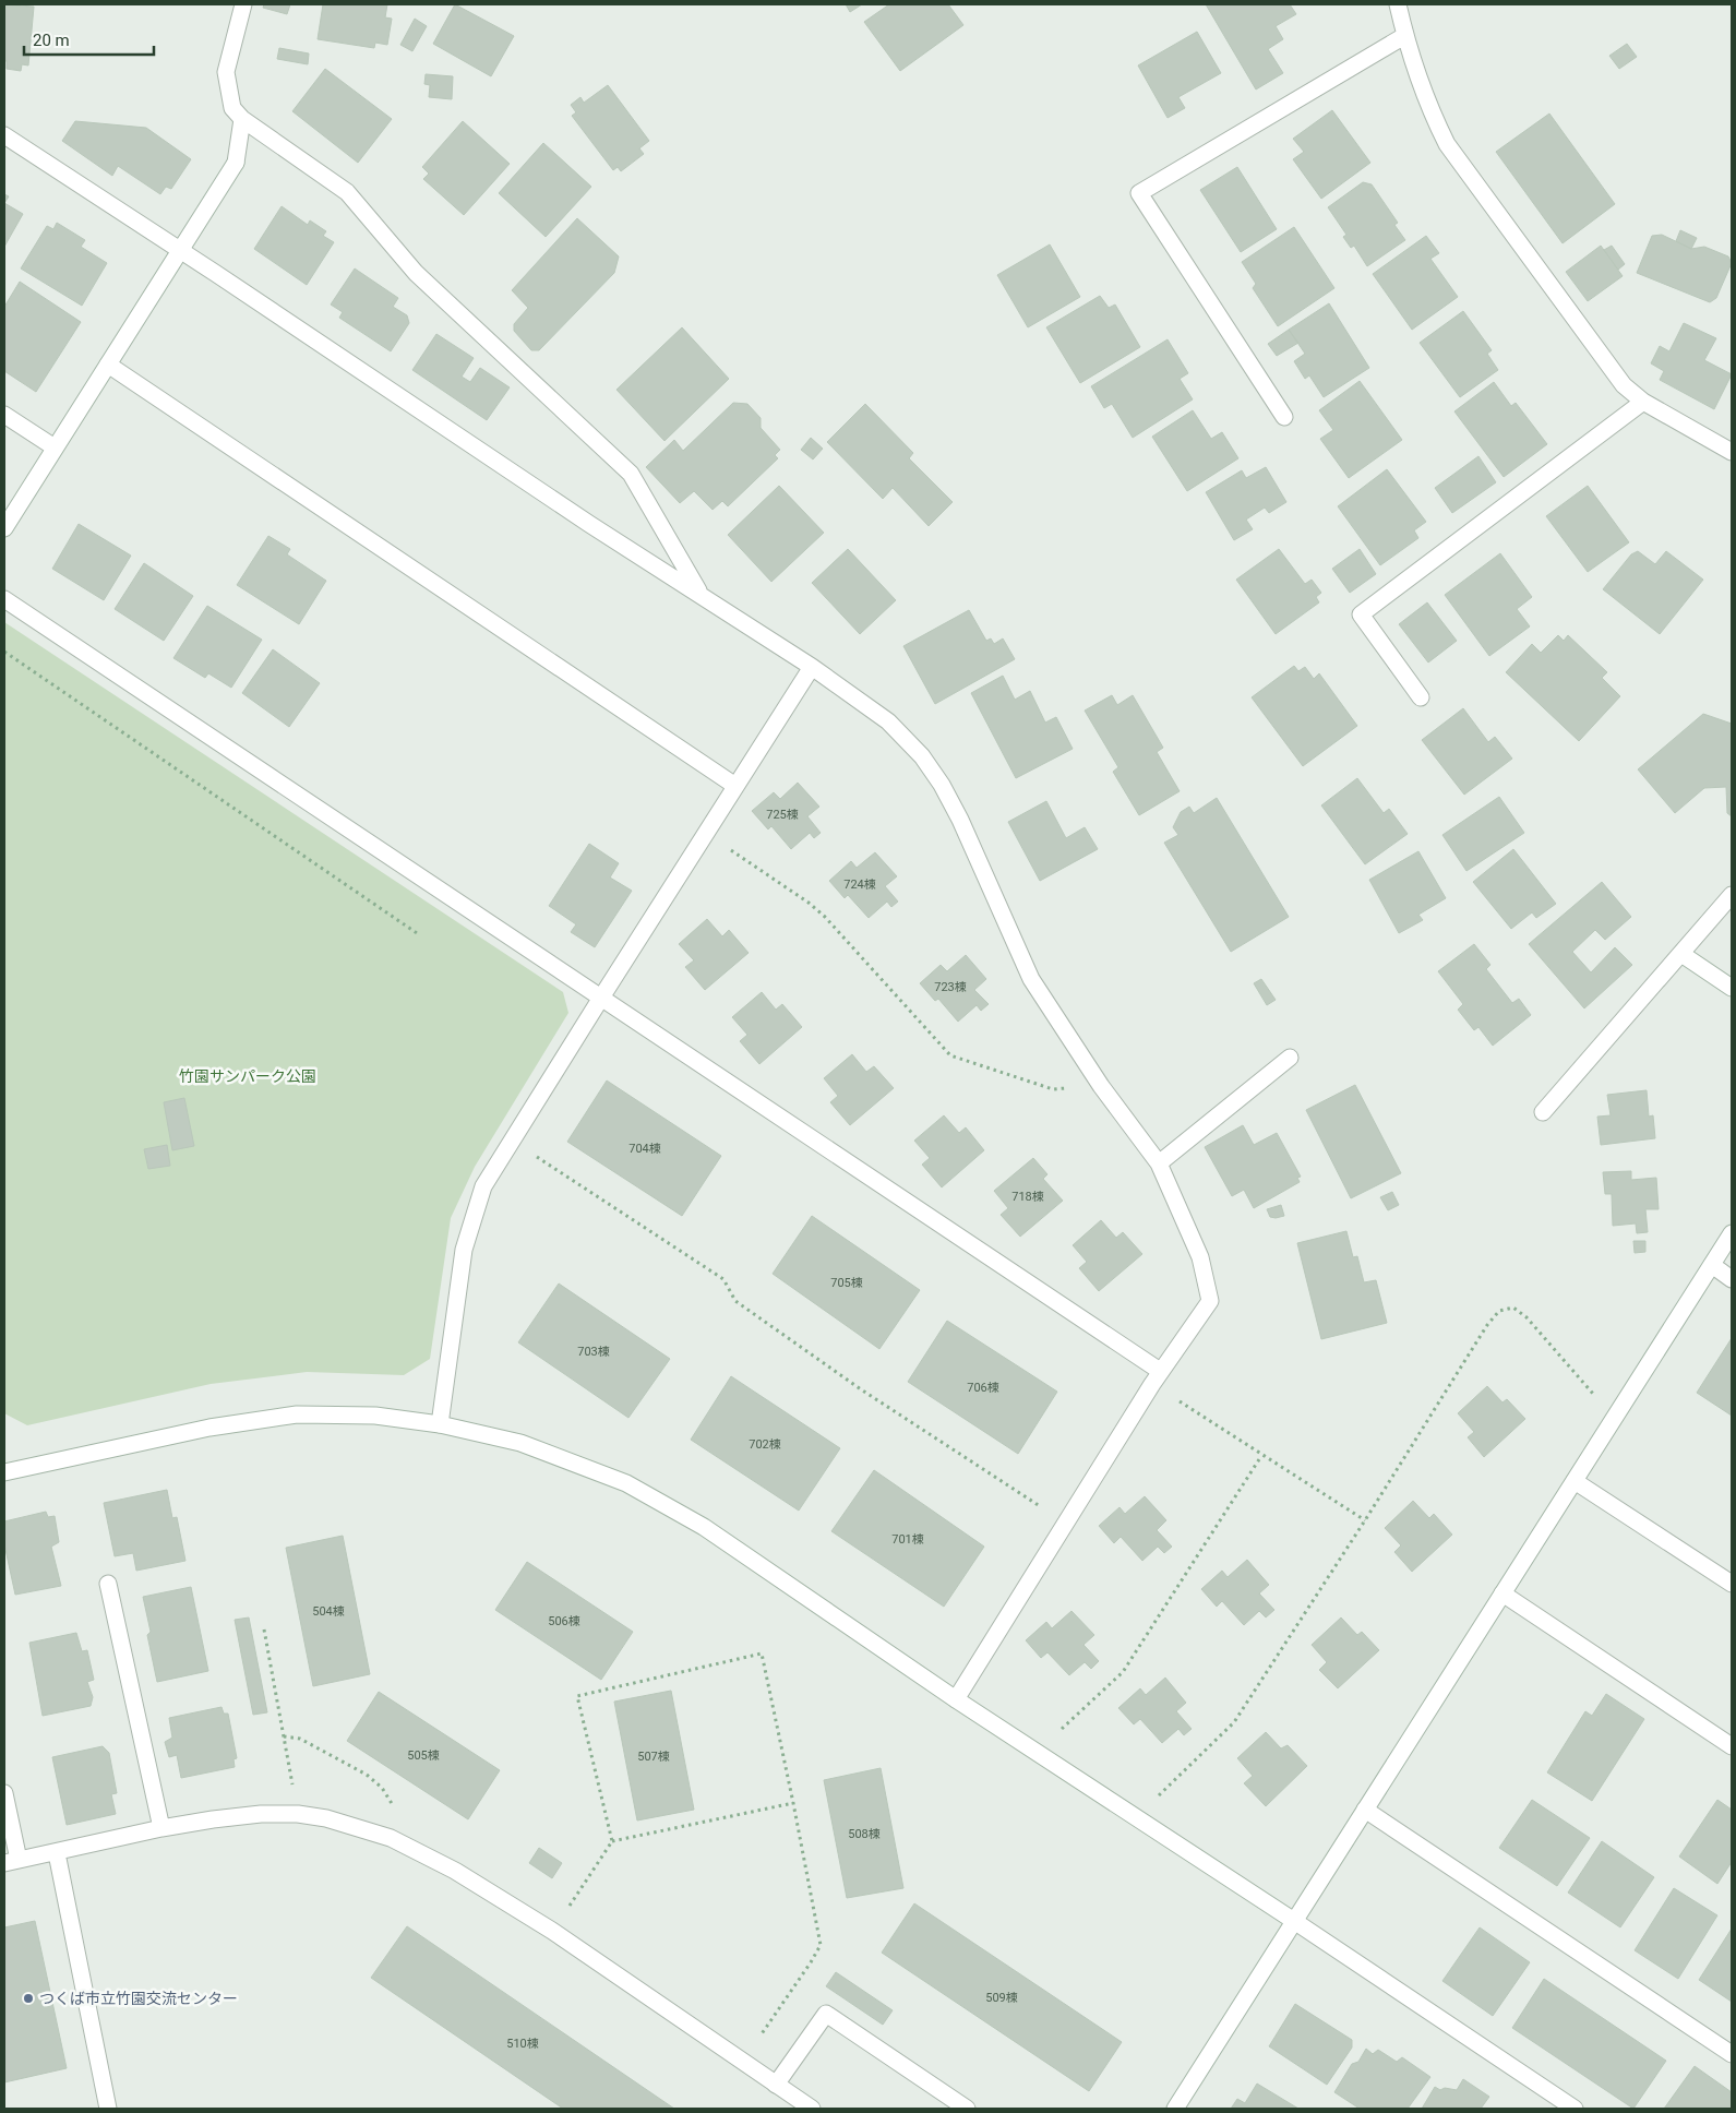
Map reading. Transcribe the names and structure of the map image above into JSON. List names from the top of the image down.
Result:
{
  "parks": ["竹園サンパーク公園"],
  "places": ["つくば市立竹園交流センター"],
  "house_numbers": [
    "725棟",
    "724棟",
    "723棟",
    "704棟",
    "718棟",
    "705棟",
    "703棟",
    "706棟",
    "702棟",
    "701棟",
    "504棟",
    "506棟",
    "505棟",
    "507棟",
    "508棟",
    "509棟",
    "510棟"
  ],
  "scale_bar": "20 m"
}
